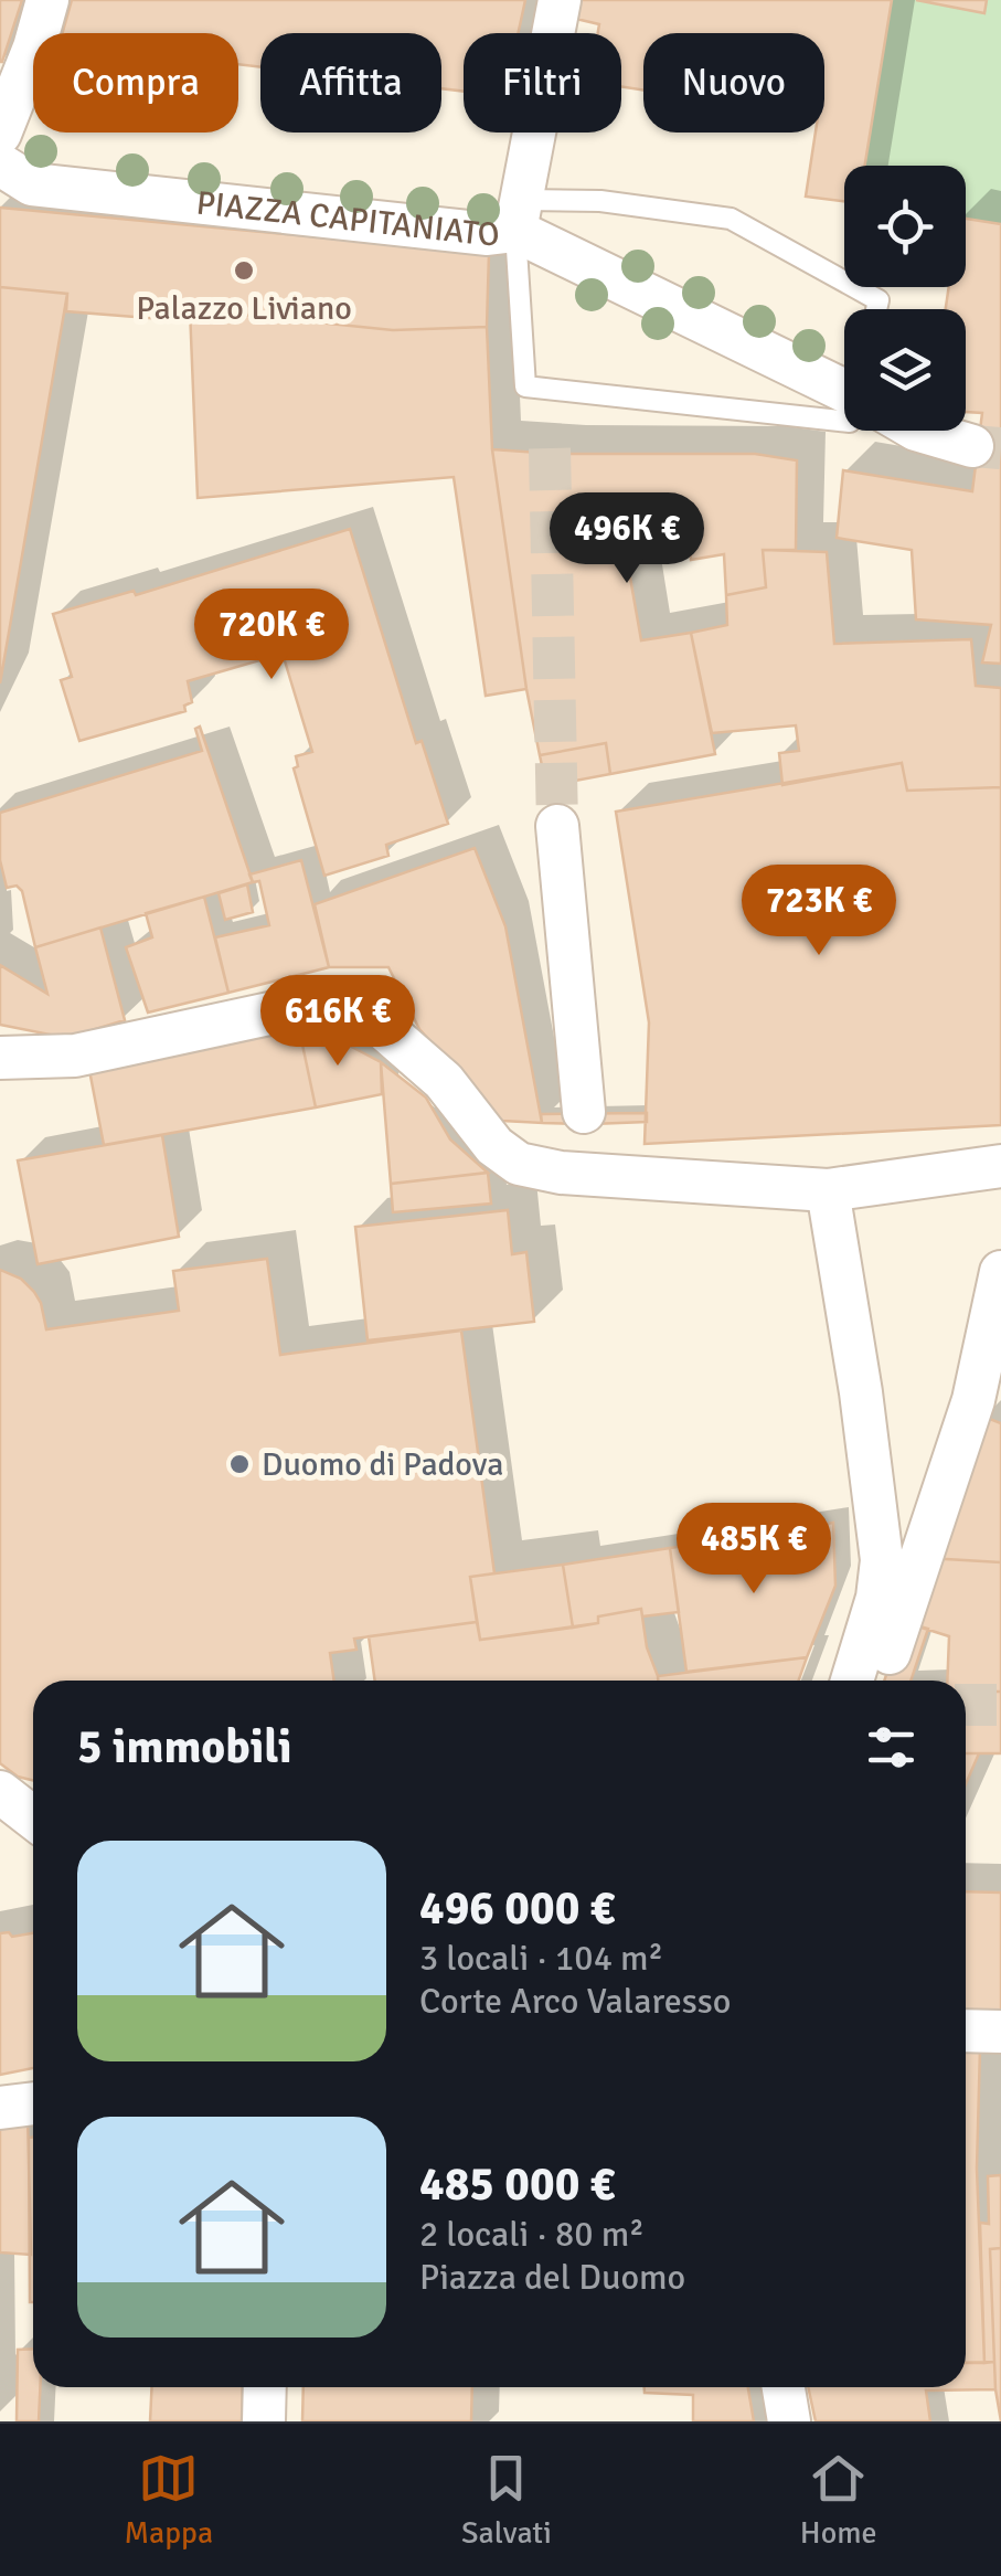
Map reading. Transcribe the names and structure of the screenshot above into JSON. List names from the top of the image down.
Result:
{
  "streets": {
    "street": ["PIAZZA CAPITANIATO"]
  },
  "places": ["Palazzo Liviano", "Duomo di Padova"],
  "page": {
    "chip": [
      "Compra",
      "Affitta",
      "Filtri",
      "Nuovo"
    ],
    "price": [
      "496K €",
      "720K €",
      "723K €",
      "616K €",
      "485K €"
    ],
    "heading": "5 immobili",
    "list": [
      {
        "name": "496 000 €",
        "note": "3 locali · 104 m² · Corte Arco Valaresso"
      },
      {
        "name": "485 000 €",
        "note": "2 locali · 80 m² · Piazza del Duomo"
      }
    ],
    "tabs": ["Mappa", "Salvati", "Home"]
  }
}
